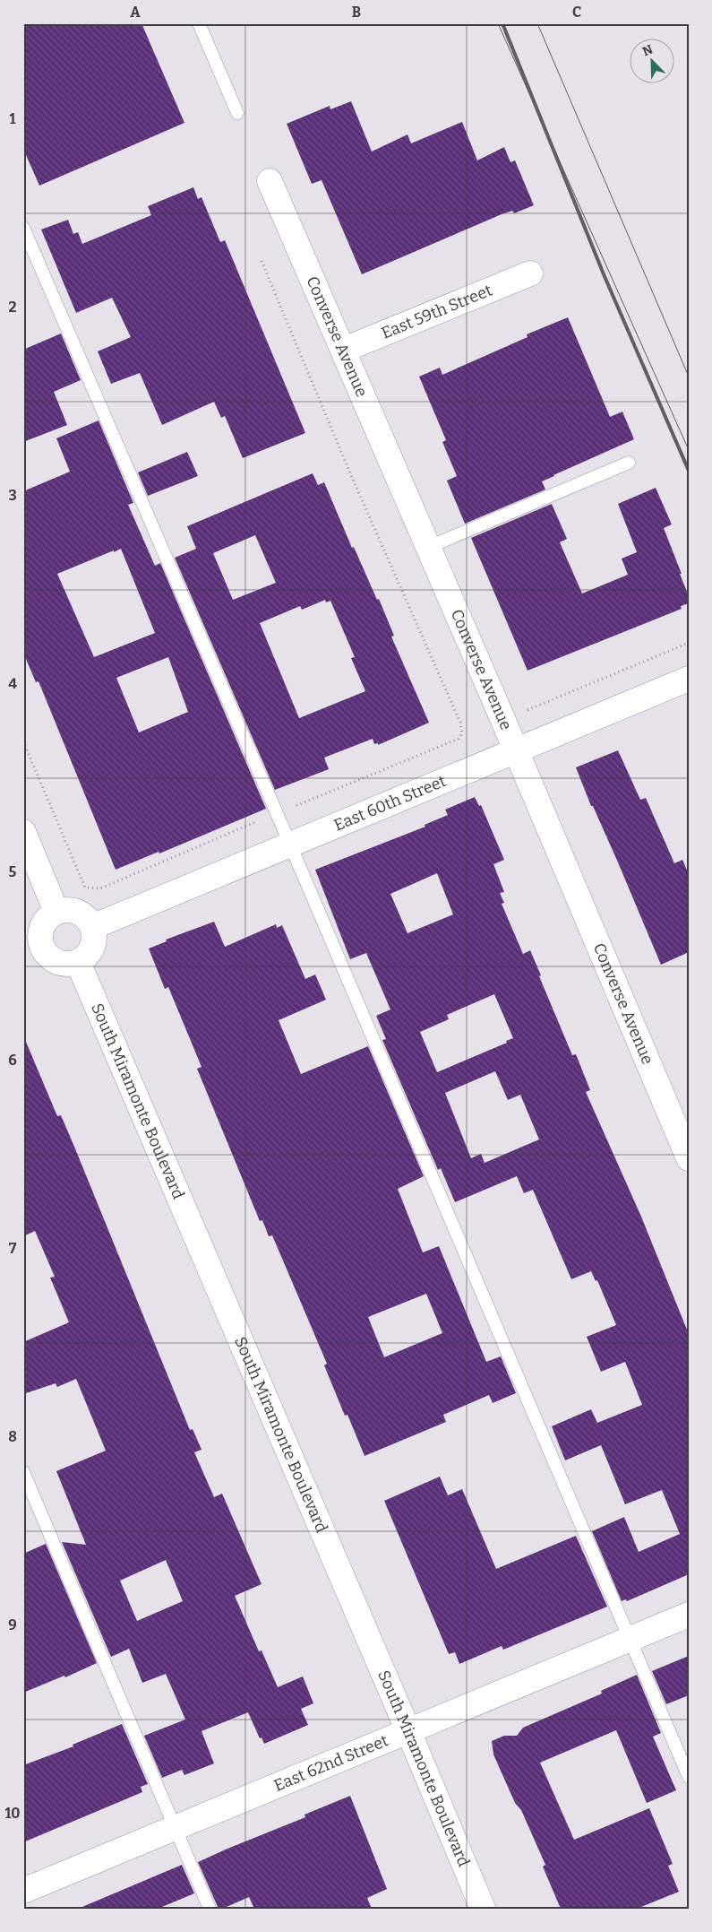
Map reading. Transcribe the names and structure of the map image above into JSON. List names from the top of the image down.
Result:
{
  "streets": {
    "street": [
      "East 59th Street",
      "Converse Avenue",
      "East 60th Street",
      "South Miramonte Boulevard",
      "East 62nd Street"
    ]
  },
  "crossings": [
    ["East 59th Street", "Converse Avenue"],
    ["Converse Avenue", "East 60th Street"],
    ["East 60th Street", "South Miramonte Boulevard"],
    ["South Miramonte Boulevard", "East 62nd Street"]
  ],
  "north": "top left",
  "grid": {
    "columns": ["A", "B", "C"],
    "rows": [
      "1",
      "2",
      "3",
      "4",
      "5",
      "6",
      "7",
      "8",
      "9",
      "10"
    ]
  }
}
